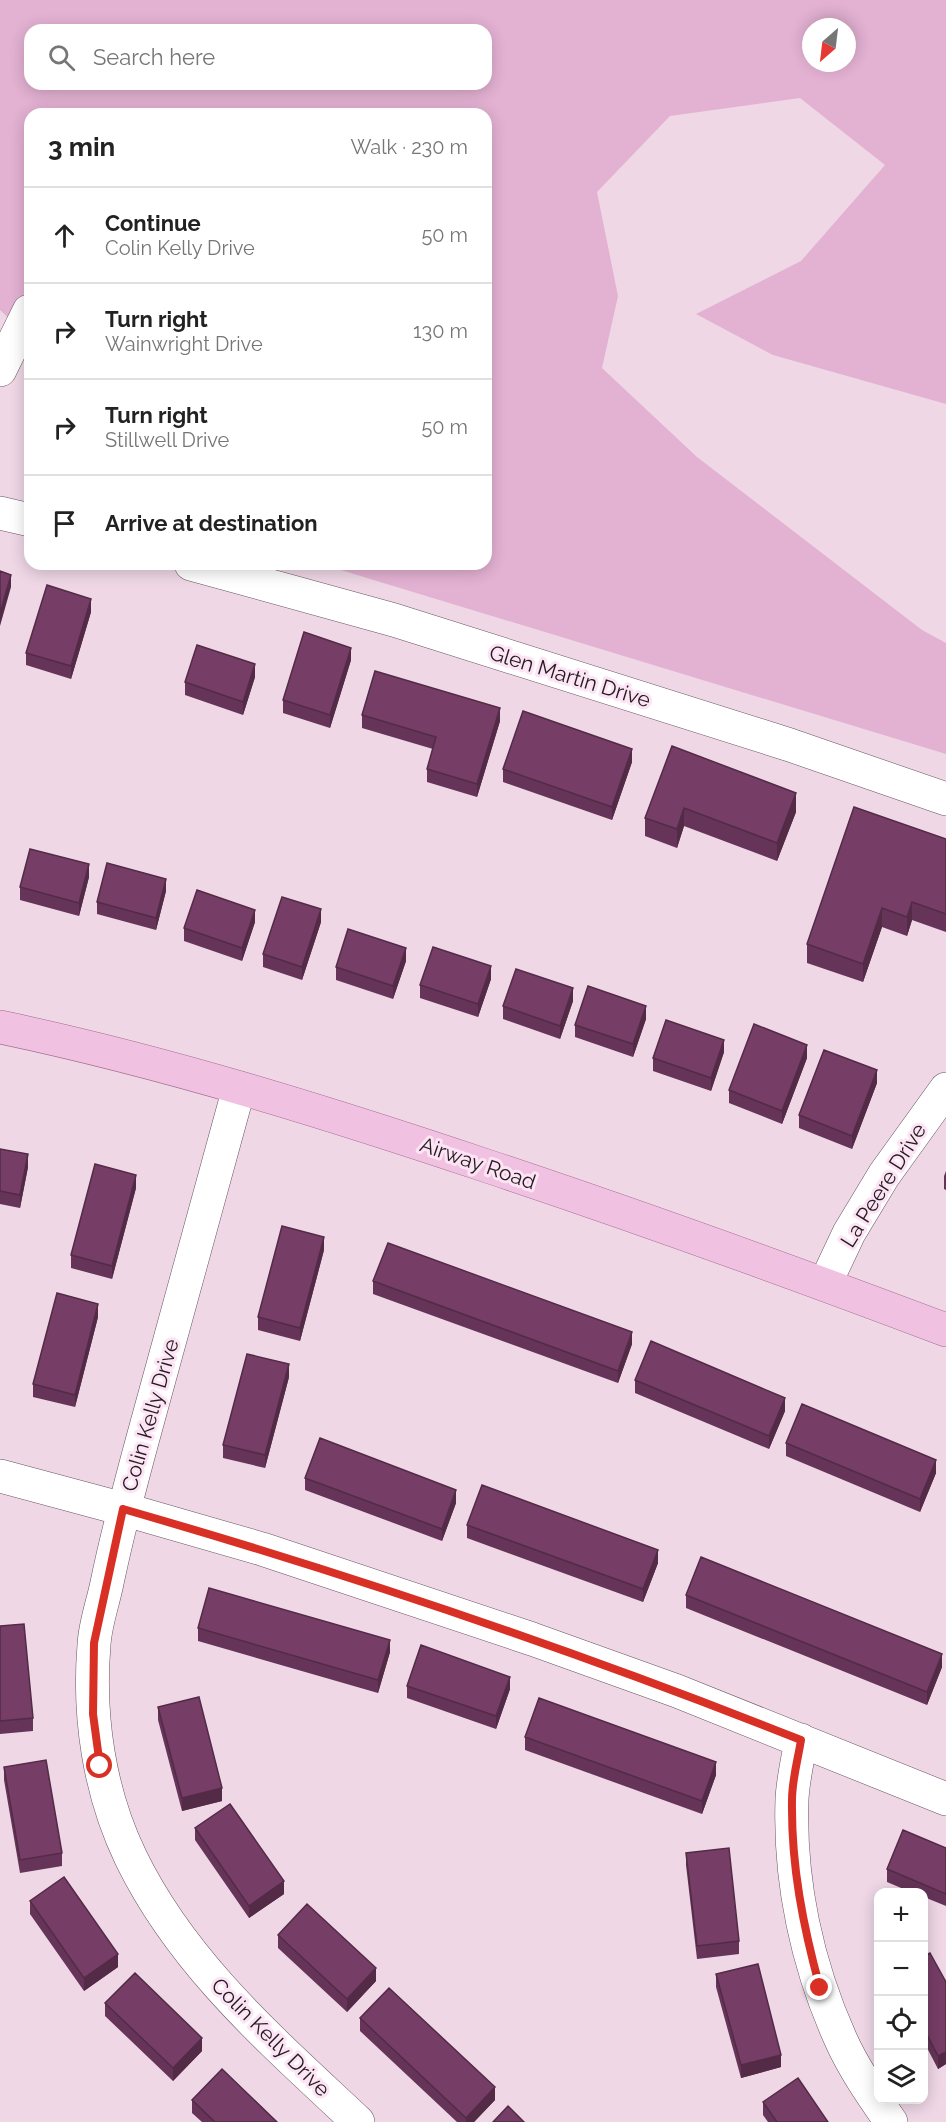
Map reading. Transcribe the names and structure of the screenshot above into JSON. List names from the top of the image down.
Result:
{
  "streets": {
    "main road": ["Airway Road"],
    "street": ["Glen Martin Drive", "La Peere Drive", "Colin Kelly Drive"]
  },
  "crossings": [
    ["Airway Road", "La Peere Drive"],
    ["Airway Road", "Colin Kelly Drive"]
  ],
  "north": "bottom left",
  "page": {
    "search": "Search here",
    "heading": ["3 min", "Walk · 230 m"],
    "list": [
      ["Continue", "Colin Kelly Drive", "50 m"],
      ["Turn right", "Wainwright Drive", "130 m"],
      ["Turn right", "Stillwell Drive", "50 m"],
      "Arrive at destination"
    ],
    "map_buttons": ["+", "−"]
  }
}
